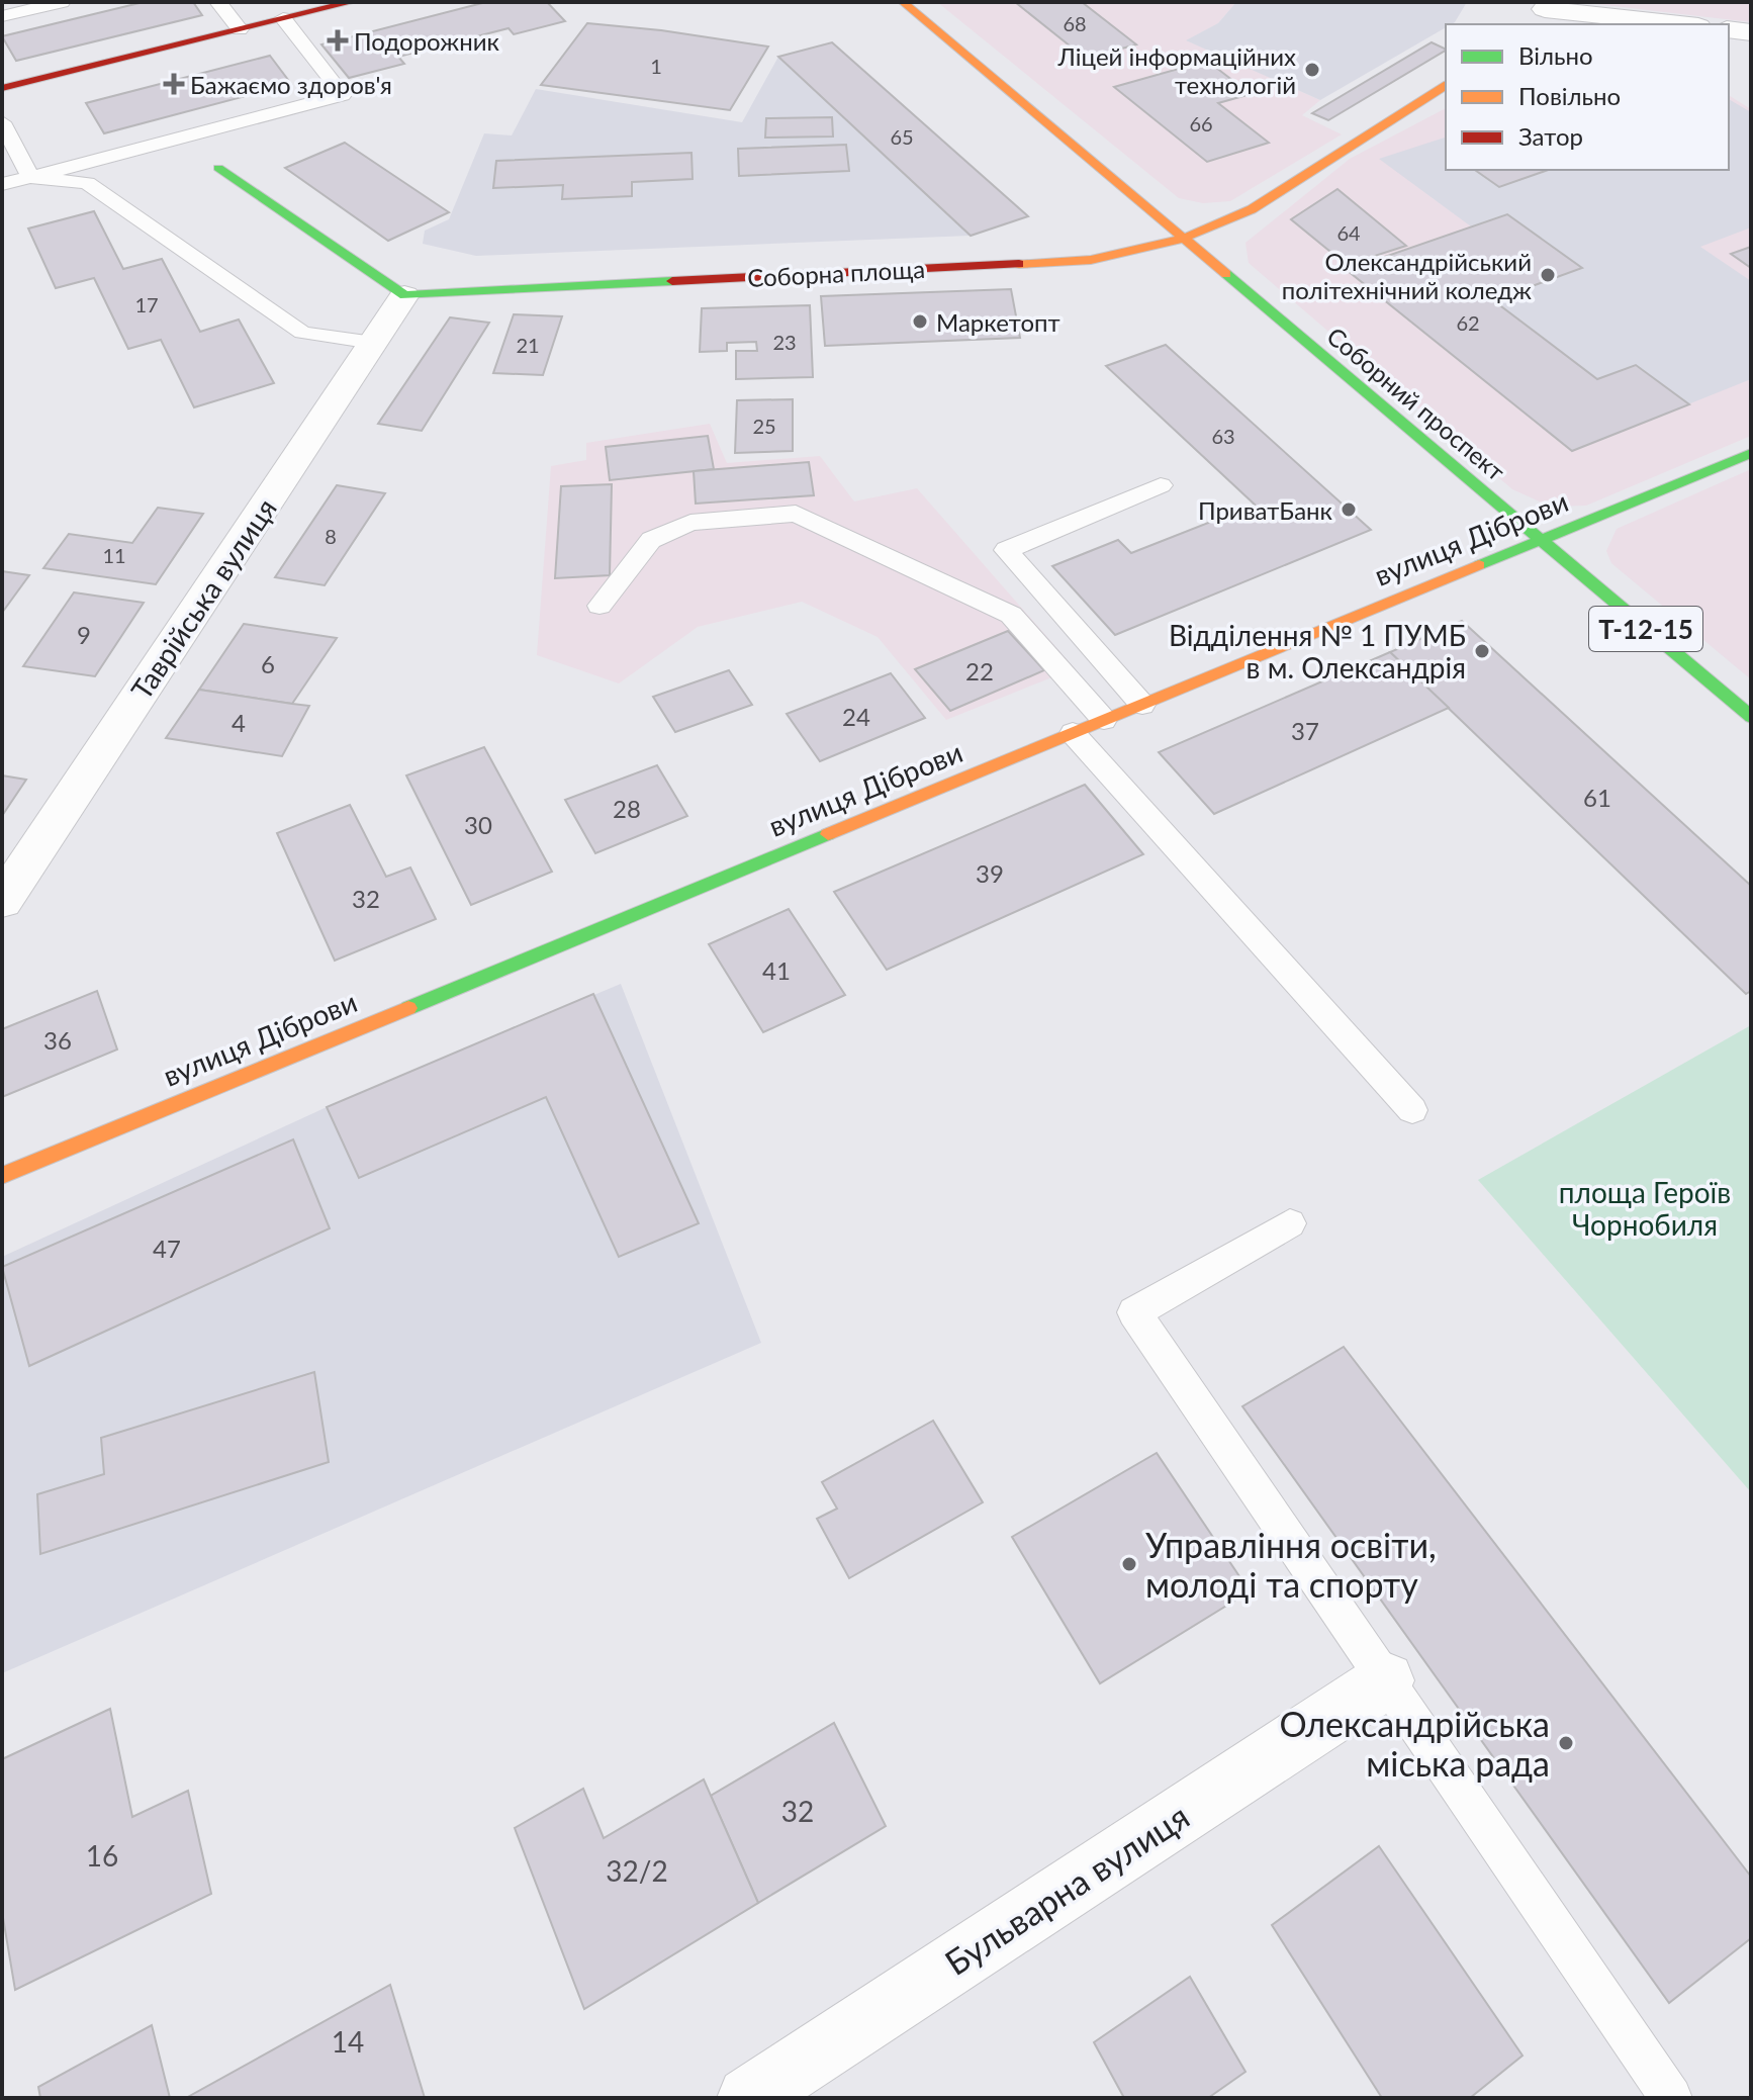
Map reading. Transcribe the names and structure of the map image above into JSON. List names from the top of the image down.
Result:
{
  "streets": {
    "street": [
      "Соборна площа",
      "Соборний проспект",
      "вулиця Діброви",
      "Таврійська вулиця",
      "Т-12-15",
      "Бульварна вулиця"
    ]
  },
  "crossings": [
    ["Соборна площа", "Соборний проспект"],
    ["Соборна площа", "Таврійська вулиця"],
    ["Соборний проспект", "вулиця Діброви"]
  ],
  "parks": ["площа Героїв Чорнобиля"],
  "places": {
    "health": ["Подорожник", "Бажаємо здоров'я"],
    "other": [
      "Ліцей інформаційних технологій",
      "Олександрійський політехнічний коледж",
      "Маркетопт",
      "ПриватБанк",
      "Відділення № 1 ПУМБ в м. Олександрія",
      "Управління освіти, молоді та спорту",
      "Олександрійська міська рада"
    ]
  },
  "house_numbers": [
    "68",
    "1",
    "66",
    "65",
    "64",
    "17",
    "62",
    "23",
    "21",
    "25",
    "63",
    "8",
    "11",
    "9",
    "6",
    "22",
    "24",
    "4",
    "37",
    "61",
    "28",
    "30",
    "39",
    "32",
    "41",
    "36",
    "47",
    "32",
    "16",
    "32/2",
    "14"
  ],
  "legend": ["Вільно", "Повільно", "Затор"]
}
